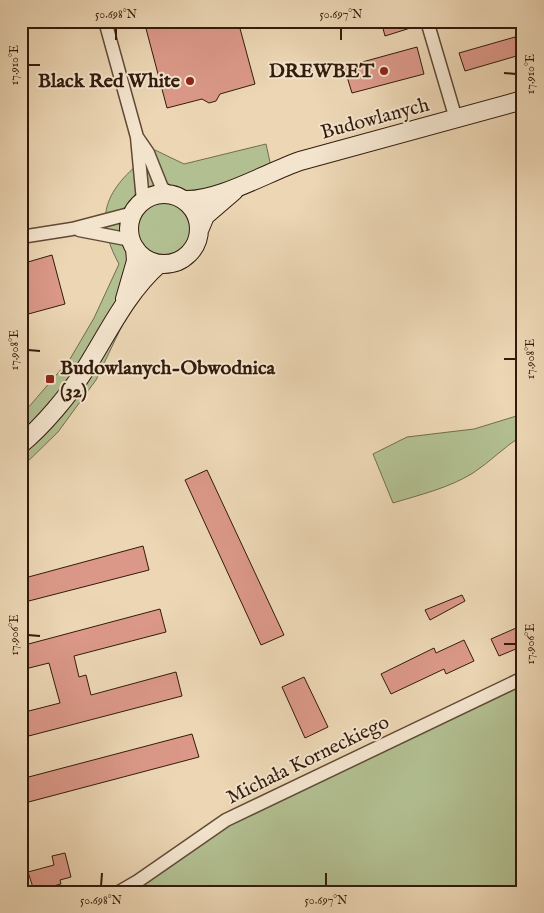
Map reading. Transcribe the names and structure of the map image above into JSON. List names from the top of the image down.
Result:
{
  "streets": {
    "main road": ["Budowlanych"],
    "street": ["Michała Korneckiego"]
  },
  "places": {
    "other": ["DREWBET", "Black Red White"],
    "transit": ["Budowlanych-Obwodnica (32)"]
  },
  "coordinates": [
    "50.698°N",
    "50.697°N",
    "17.910°E",
    "17.908°E",
    "17.906°E"
  ]
}
